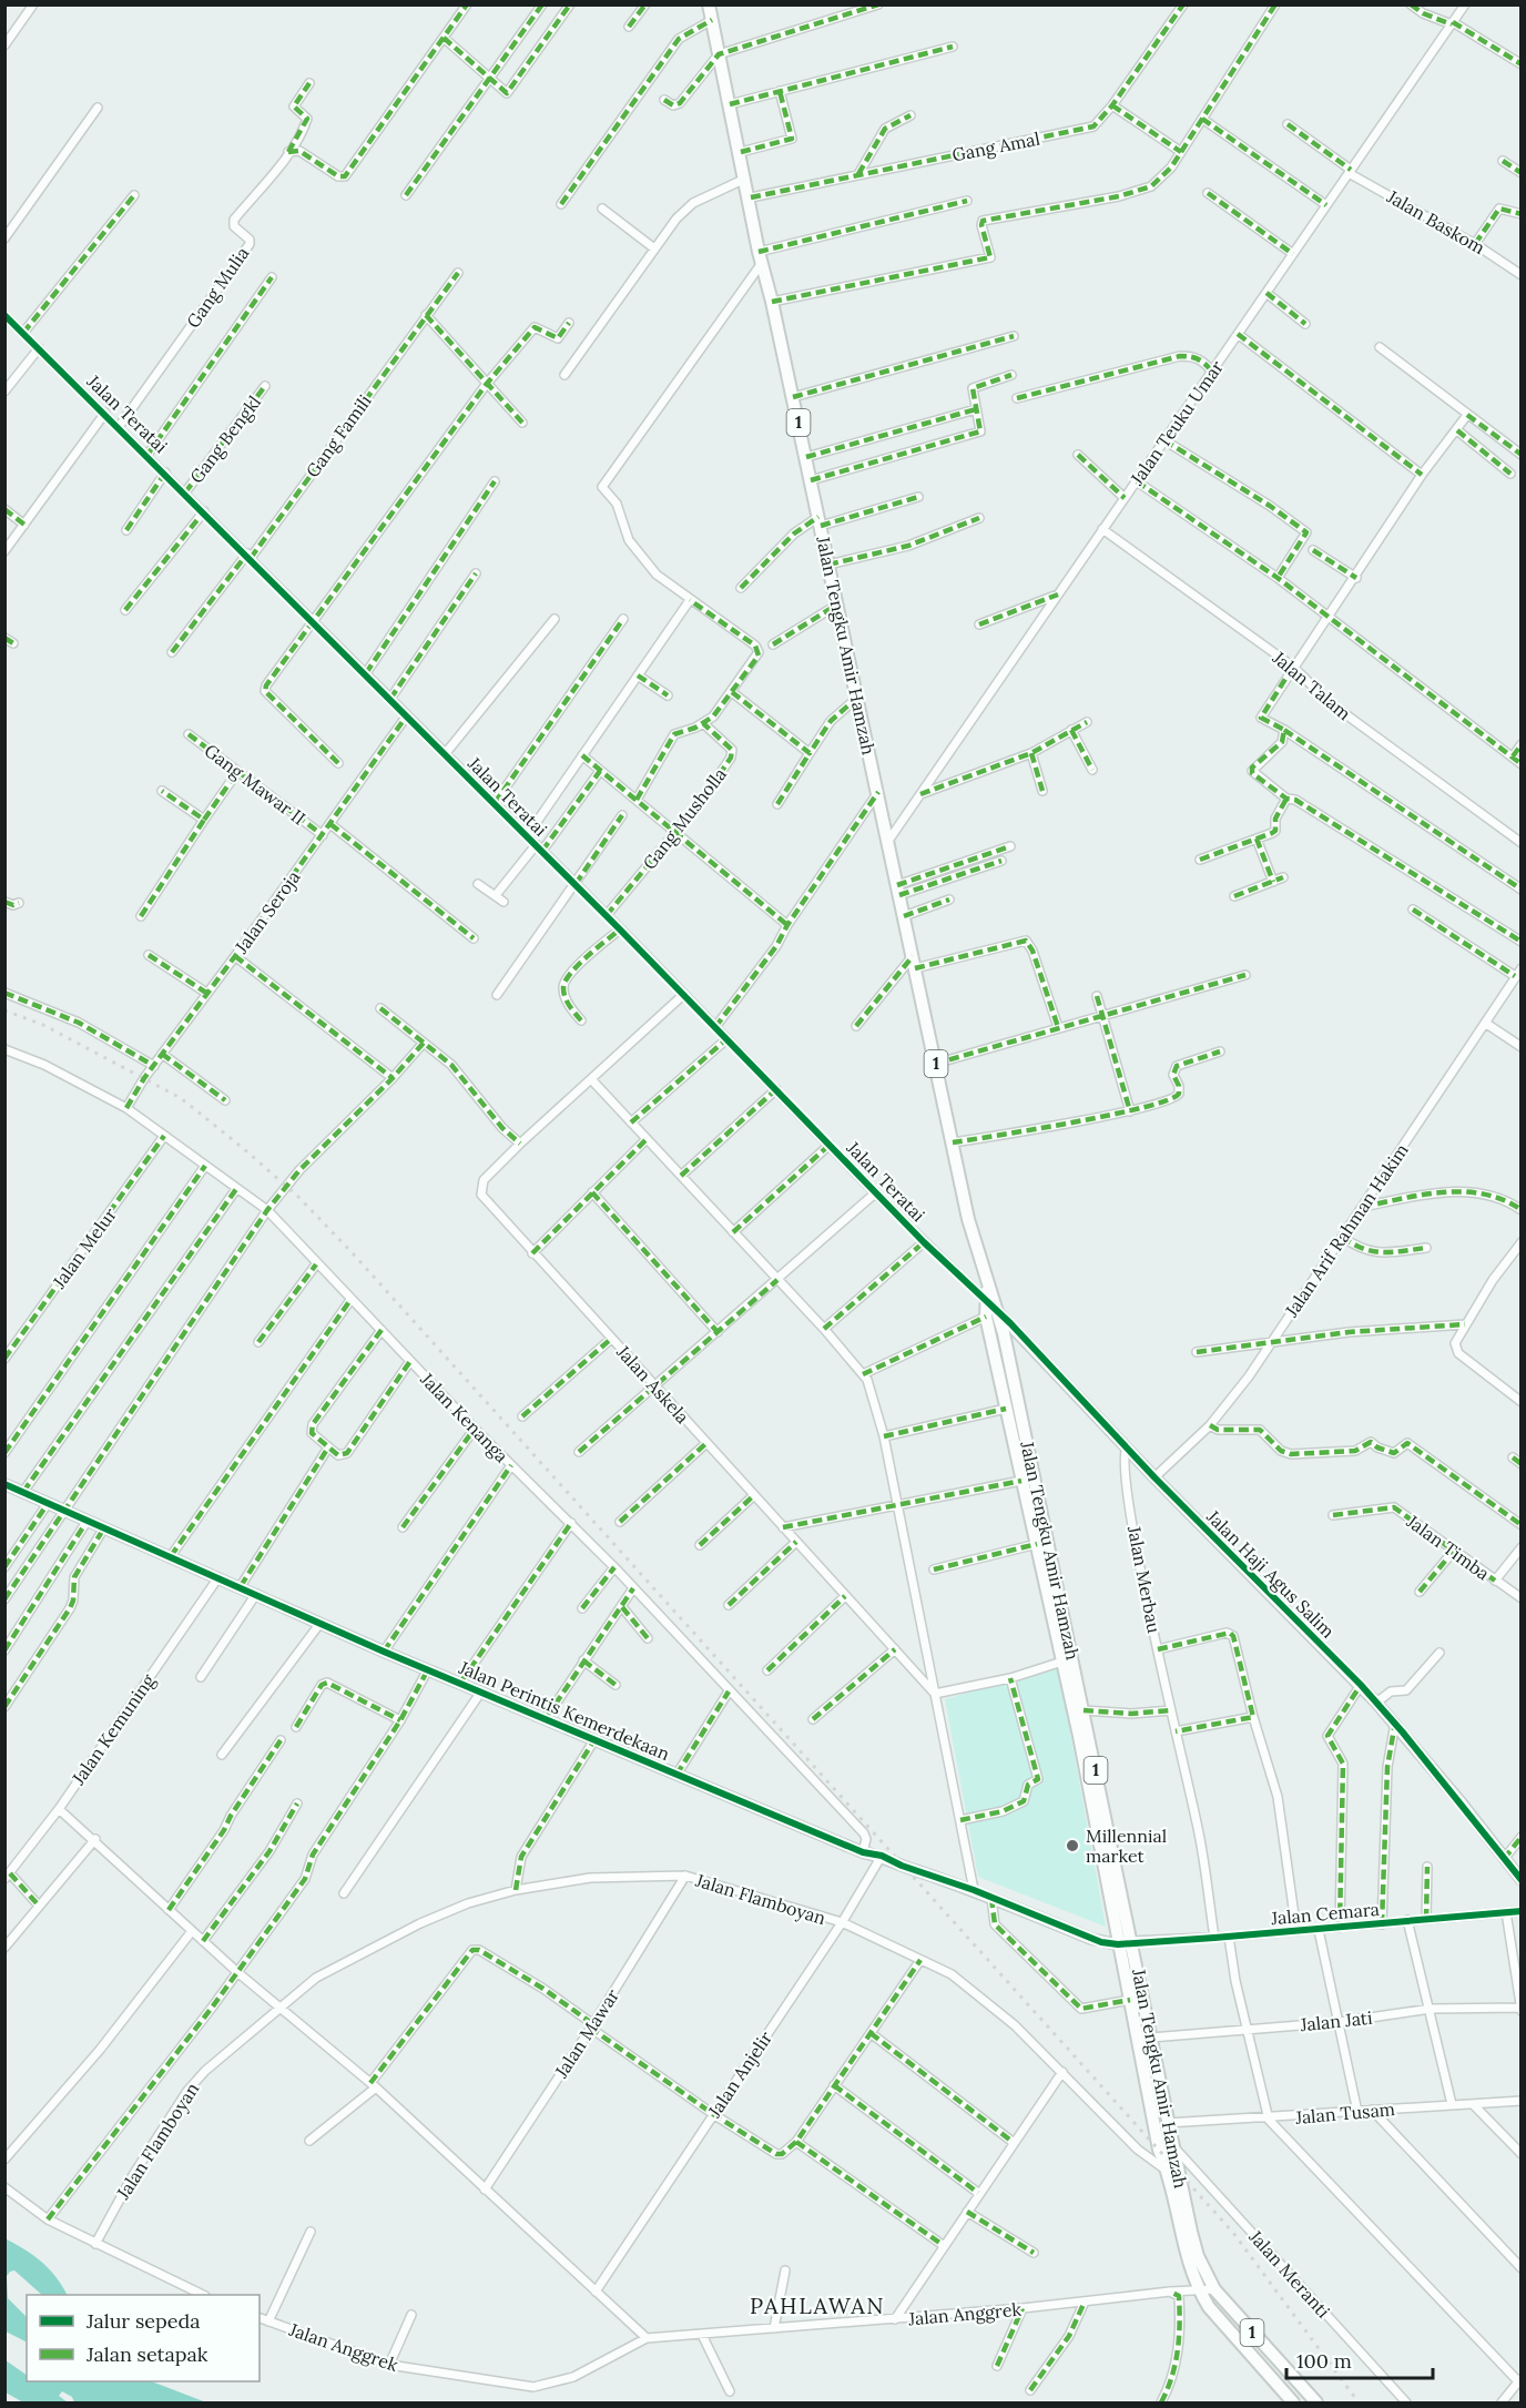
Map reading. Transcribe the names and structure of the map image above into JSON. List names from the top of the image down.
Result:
{
  "streets": {
    "main road": ["1", "Jalan Tengku Amir Hamzah"],
    "street": [
      "Gang Amal",
      "Jalan Baskom",
      "Gang Mulia",
      "Jalan Teratai",
      "Jalan Teuku Umar",
      "Gang Famili",
      "Gang Bengkl",
      "Jalan Talam",
      "Gang Mawar II",
      "Gang Musholla",
      "Jalan Seroja",
      "Jalan Arif Rahman Hakim",
      "Jalan Melur",
      "Jalan Askela",
      "Jalan Kenanga",
      "Jalan Timba",
      "Jalan Haji Agus Salim",
      "Jalan Merbau",
      "Jalan Perintis Kemerdekaan",
      "Jalan Kemuning",
      "Jalan Flamboyan",
      "Jalan Cemara",
      "Jalan Jati",
      "Jalan Mawar",
      "Jalan Anjelir",
      "Jalan Tusam",
      "Jalan Meranti",
      "Jalan Anggrek"
    ]
  },
  "crossings": [
    ["Gang Amal", "Jalan Tengku Amir Hamzah"],
    ["Jalan Baskom", "Jalan Teuku Umar"],
    ["Gang Mulia", "Jalan Teratai"],
    ["Jalan Teratai", "Gang Famili"],
    ["Jalan Teratai", "Gang Bengkl"],
    ["Jalan Teratai", "Jalan Tengku Amir Hamzah"],
    ["Jalan Teratai", "Gang Musholla"],
    ["Jalan Teratai", "Jalan Seroja"],
    ["Jalan Teratai", "Jalan Askela"],
    ["Jalan Teuku Umar", "Jalan Tengku Amir Hamzah"],
    ["Jalan Teuku Umar", "Jalan Talam"],
    ["Jalan Tengku Amir Hamzah", "Jalan Haji Agus Salim"],
    ["Jalan Tengku Amir Hamzah", "Jalan Perintis Kemerdekaan"],
    ["Jalan Tengku Amir Hamzah", "Jalan Flamboyan"],
    ["Jalan Tengku Amir Hamzah", "Jalan Cemara"],
    ["Jalan Tengku Amir Hamzah", "Jalan Jati"],
    ["Jalan Tengku Amir Hamzah", "Jalan Tusam"],
    ["Jalan Tengku Amir Hamzah", "Jalan Meranti"],
    ["Jalan Tengku Amir Hamzah", "Jalan Anggrek"],
    ["Gang Mawar II", "Jalan Seroja"],
    ["Jalan Seroja", "Jalan Kenanga"],
    ["Jalan Arif Rahman Hakim", "Jalan Haji Agus Salim"],
    ["Jalan Melur", "Jalan Kenanga"],
    ["Jalan Kenanga", "Jalan Perintis Kemerdekaan"],
    ["Jalan Haji Agus Salim", "Jalan Merbau"],
    ["Jalan Merbau", "Jalan Cemara"],
    ["Jalan Perintis Kemerdekaan", "Jalan Kemuning"],
    ["Jalan Perintis Kemerdekaan", "Jalan Anjelir"],
    ["Jalan Flamboyan", "Jalan Mawar"],
    ["Jalan Flamboyan", "Jalan Anjelir"]
  ],
  "districts": ["PAHLAWAN"],
  "places": ["Millennial market"],
  "legend": ["Jalur sepeda", "Jalan setapak"],
  "scale_bar": "100 m"
}
